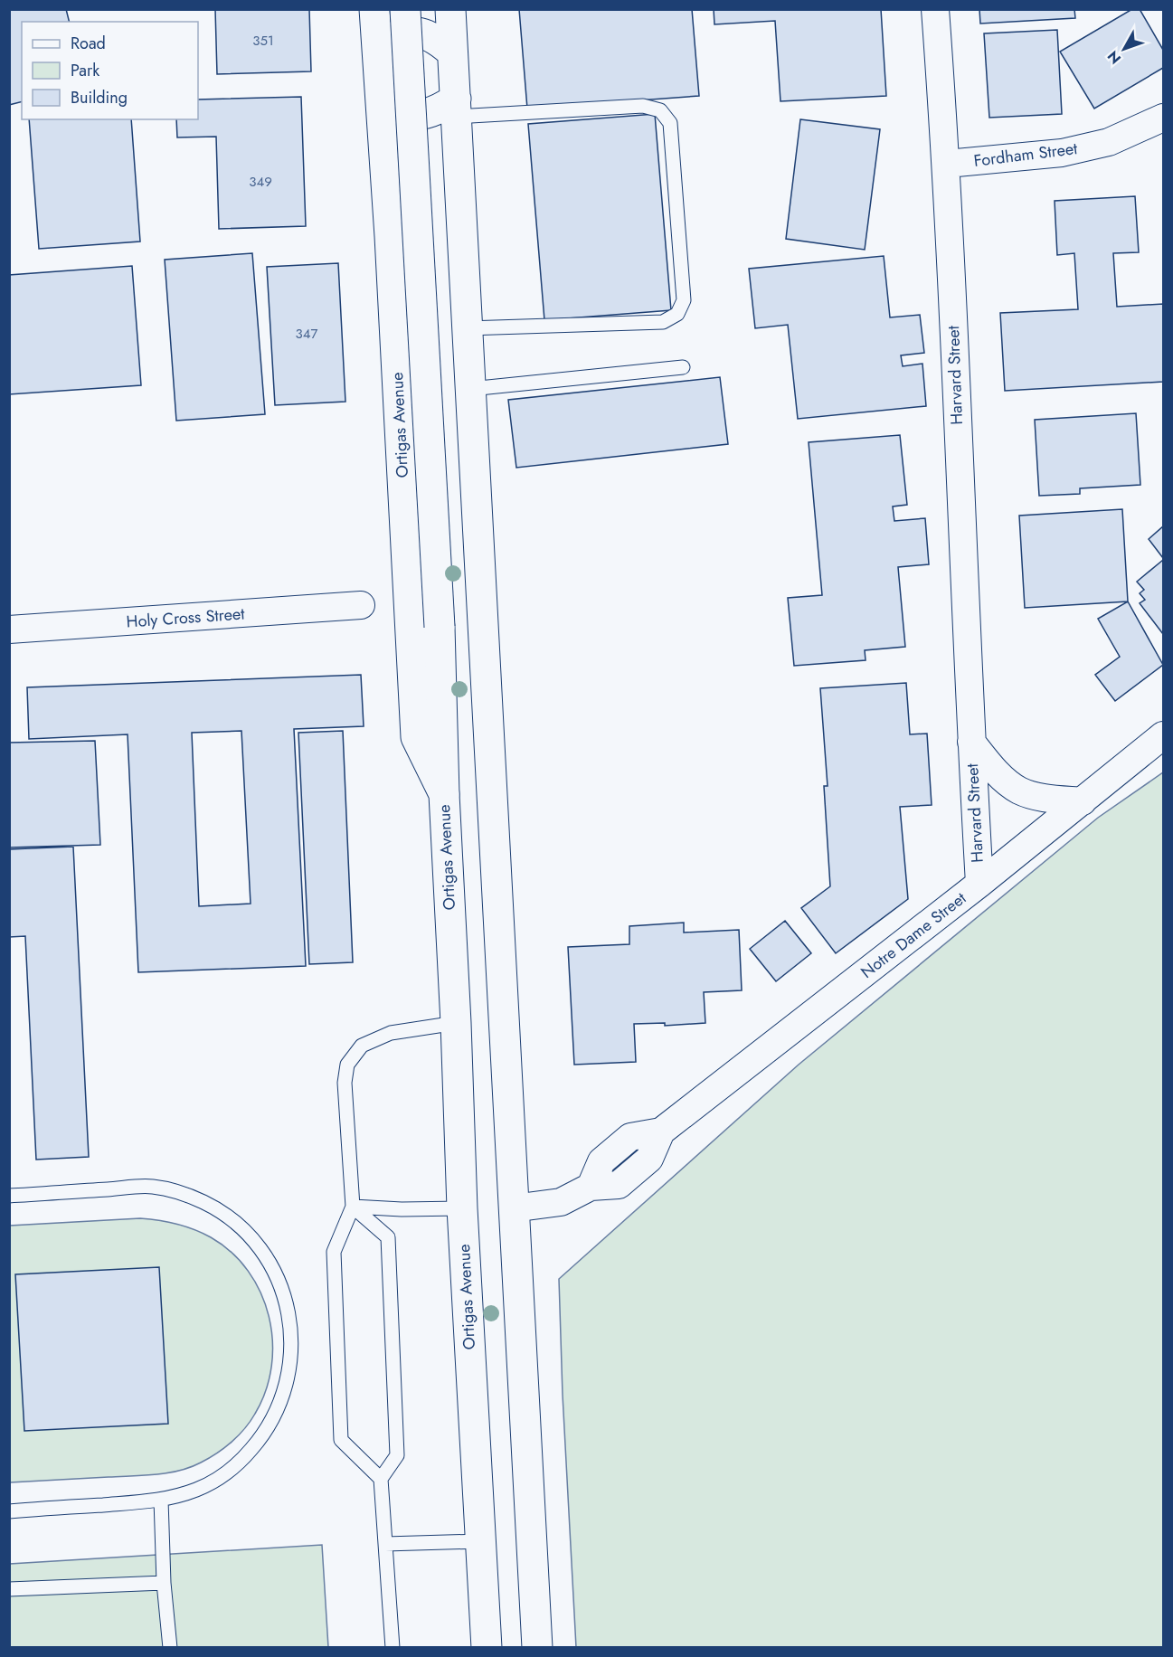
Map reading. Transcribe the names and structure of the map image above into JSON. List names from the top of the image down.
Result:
{
  "streets": {
    "main road": ["Ortigas Avenue"],
    "street": [
      "Fordham Street",
      "Harvard Street",
      "Holy Cross Street",
      "Notre Dame Street"
    ]
  },
  "crossings": [
    ["Fordham Street", "Harvard Street"],
    ["Harvard Street", "Notre Dame Street"]
  ],
  "house_numbers": ["351", "349", "347"],
  "legend": ["Road", "Park", "Building"],
  "north": "bottom left"
}
